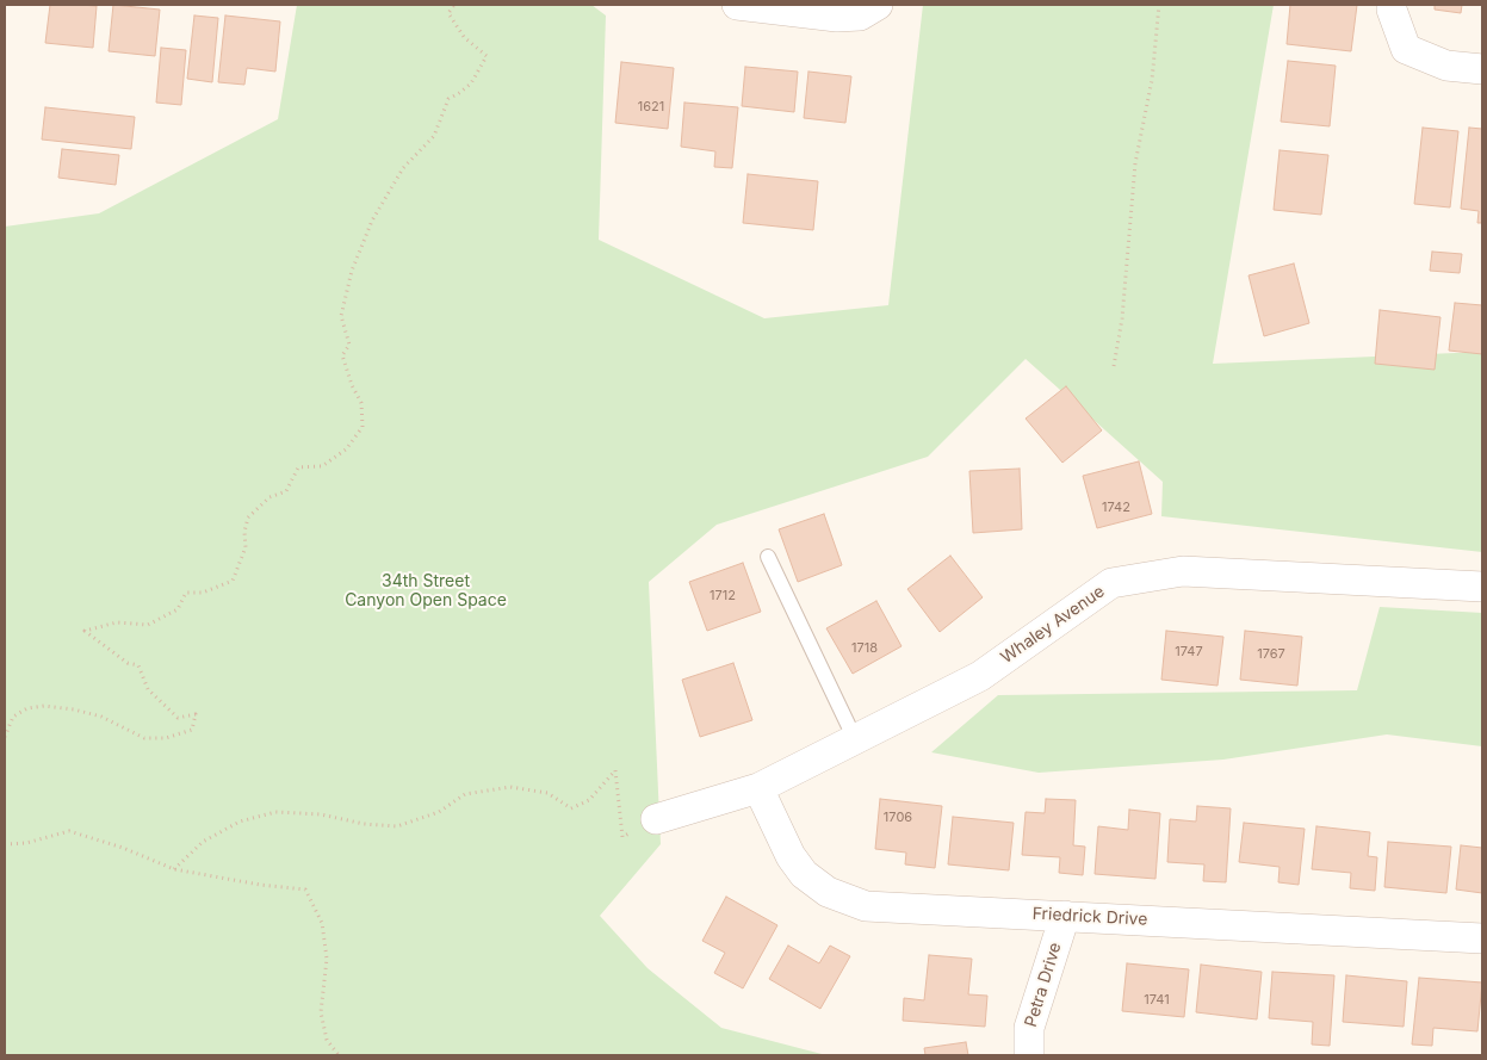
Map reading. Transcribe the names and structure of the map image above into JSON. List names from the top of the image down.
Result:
{
  "streets": {
    "street": ["Whaley Avenue", "Friedrick Drive", "Petra Drive"]
  },
  "crossings": [
    ["Whaley Avenue", "Friedrick Drive"],
    ["Friedrick Drive", "Petra Drive"]
  ],
  "parks": ["34th Street Canyon Open Space"],
  "house_numbers": [
    "1621",
    "1742",
    "1712",
    "1718",
    "1747",
    "1767",
    "1706",
    "1741"
  ]
}
